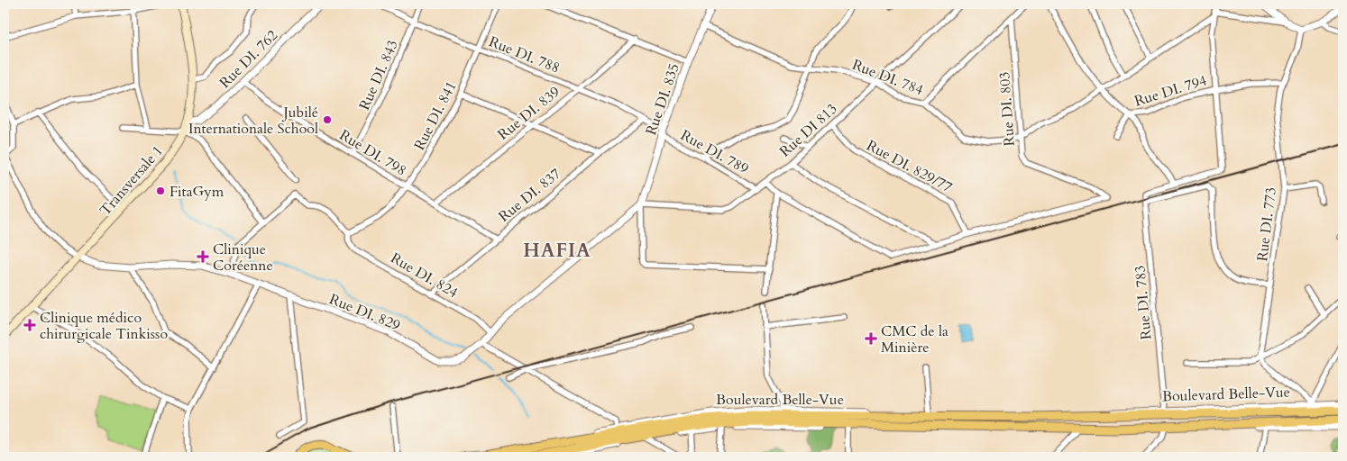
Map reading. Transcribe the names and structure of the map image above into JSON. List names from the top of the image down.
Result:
{
  "streets": {
    "main road": ["Transversale 1", "Boulevard Belle-Vue"],
    "street": [
      "Rue DI. 788",
      "Rue DI. 762",
      "Rue DI. 843",
      "Rue DI. 784",
      "Rue DI. 794",
      "Rue DI. 835",
      "Rue DI. 803",
      "Rue DI. 839",
      "Rue DI. 841",
      "Rue DI 813",
      "Rue DI. 789",
      "Rue DI. 798",
      "Rue DI. 829/77",
      "Rue DI. 837",
      "Rue DI. 773",
      "Rue DI. 824",
      "Rue DI. 783",
      "Rue DI. 829"
    ]
  },
  "crossings": [
    ["Rue DI. 788", "Rue DI. 843"],
    ["Rue DI. 788", "Rue DI. 835"],
    ["Rue DI. 788", "Rue DI. 839"],
    ["Rue DI. 788", "Rue DI. 841"],
    ["Rue DI. 788", "Rue DI. 789"],
    ["Rue DI. 788", "Rue DI. 837"],
    ["Rue DI. 762", "Rue DI. 798"],
    ["Rue DI. 762", "Transversale 1"],
    ["Rue DI. 843", "Rue DI. 798"],
    ["Rue DI. 784", "Rue DI. 794"],
    ["Rue DI. 784", "Rue DI. 835"],
    ["Rue DI. 784", "Rue DI. 803"],
    ["Rue DI. 784", "Rue DI 813"],
    ["Rue DI. 794", "Rue DI. 773"],
    ["Rue DI. 835", "Rue DI 813"],
    ["Rue DI. 835", "Rue DI. 789"],
    ["Rue DI. 835", "Rue DI. 829"],
    ["Rue DI. 803", "Rue DI. 829/77"],
    ["Rue DI. 839", "Rue DI. 798"],
    ["Rue DI. 841", "Rue DI. 798"],
    ["Rue DI. 841", "Rue DI. 824"],
    ["Rue DI 813", "Rue DI. 789"],
    ["Rue DI 813", "Rue DI. 829/77"],
    ["Rue DI 813", "Rue DI. 829"],
    ["Rue DI. 798", "Rue DI. 837"],
    ["Transversale 1", "Rue DI. 829"],
    ["Rue DI. 837", "Rue DI. 824"],
    ["Rue DI. 824", "Rue DI. 829"],
    ["Rue DI. 783", "Boulevard Belle-Vue"]
  ],
  "districts": ["HAFIA"],
  "places": {
    "other": ["Jubilé Internationale School", "FitaGym"],
    "health": ["Clinique Coréenne", "Clinique médico chirurgicale Tinkisso", "CMC de la Minière"]
  }
}
